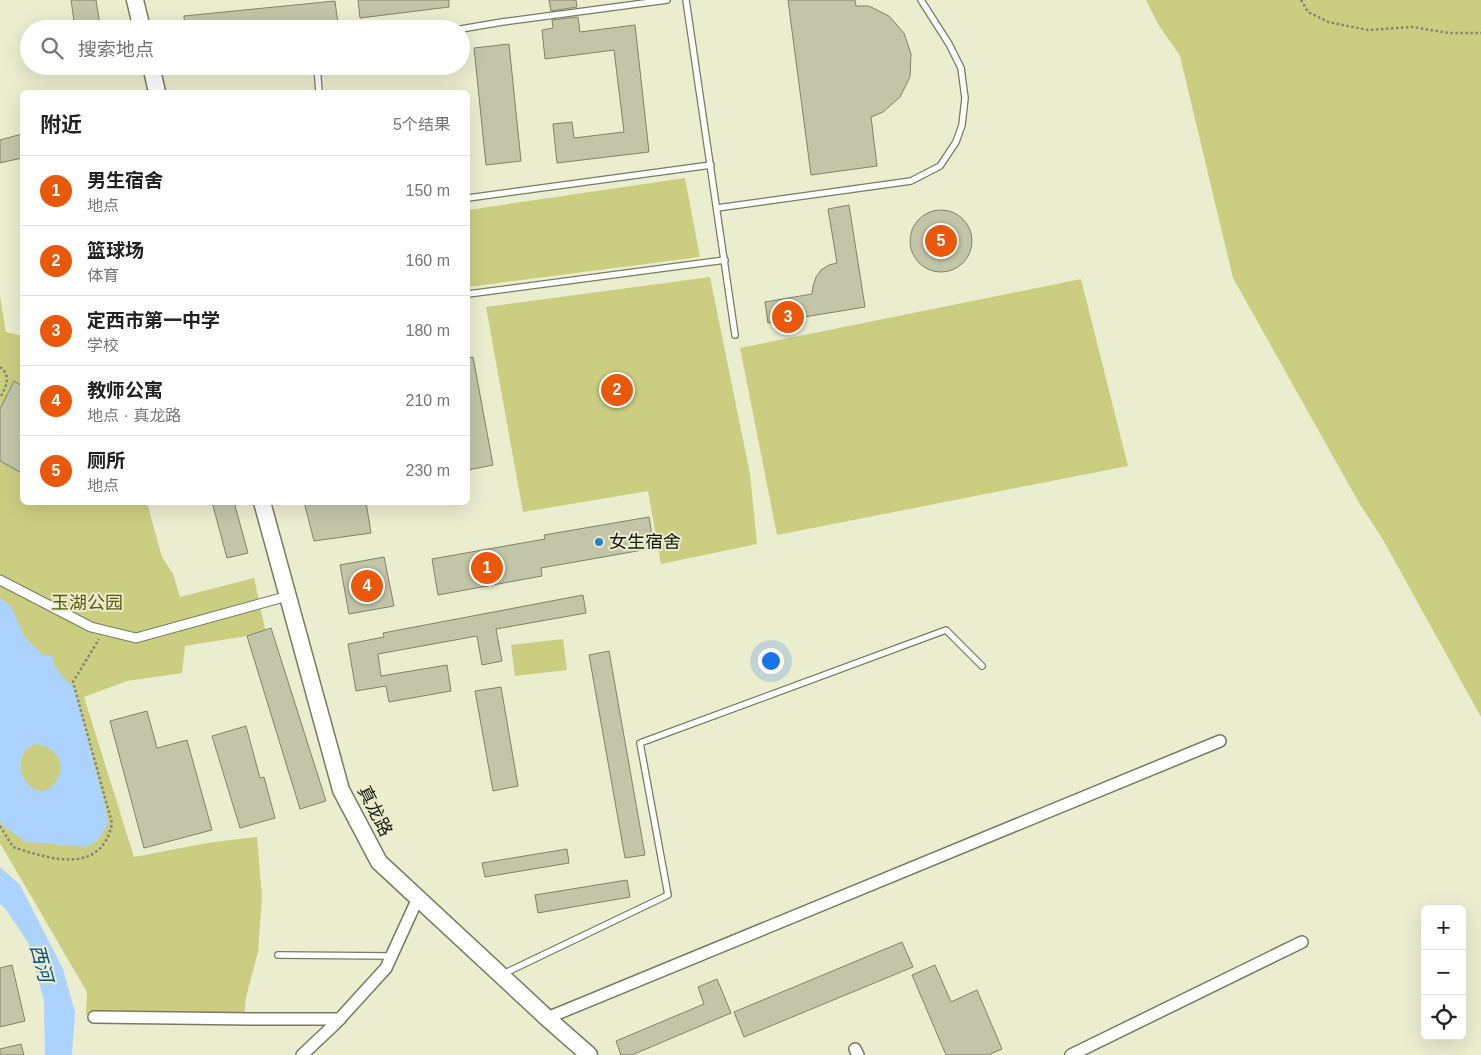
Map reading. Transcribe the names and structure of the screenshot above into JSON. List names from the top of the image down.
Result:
{
  "streets": {
    "main road": ["真龙路"]
  },
  "water": ["西河"],
  "parks": ["玉湖公园"],
  "places": ["女生宿舍"],
  "page": {
    "search": "搜索地点",
    "heading": ["附近", "5个结果"],
    "list": [
      {
        "mark": "1",
        "name": "男生宿舍",
        "note": "地点",
        "value": "150 m"
      },
      {
        "mark": "2",
        "name": "篮球场",
        "note": "体育",
        "value": "160 m"
      },
      {
        "mark": "3",
        "name": "定西市第一中学",
        "note": "学校",
        "value": "180 m"
      },
      {
        "mark": "4",
        "name": "教师公寓",
        "note": "地点 · 真龙路",
        "value": "210 m"
      },
      {
        "mark": "5",
        "name": "厕所",
        "note": "地点",
        "value": "230 m"
      }
    ],
    "pins": [
      "5",
      "3",
      "2",
      "1",
      "4"
    ],
    "map_buttons": ["+", "−"]
  }
}
